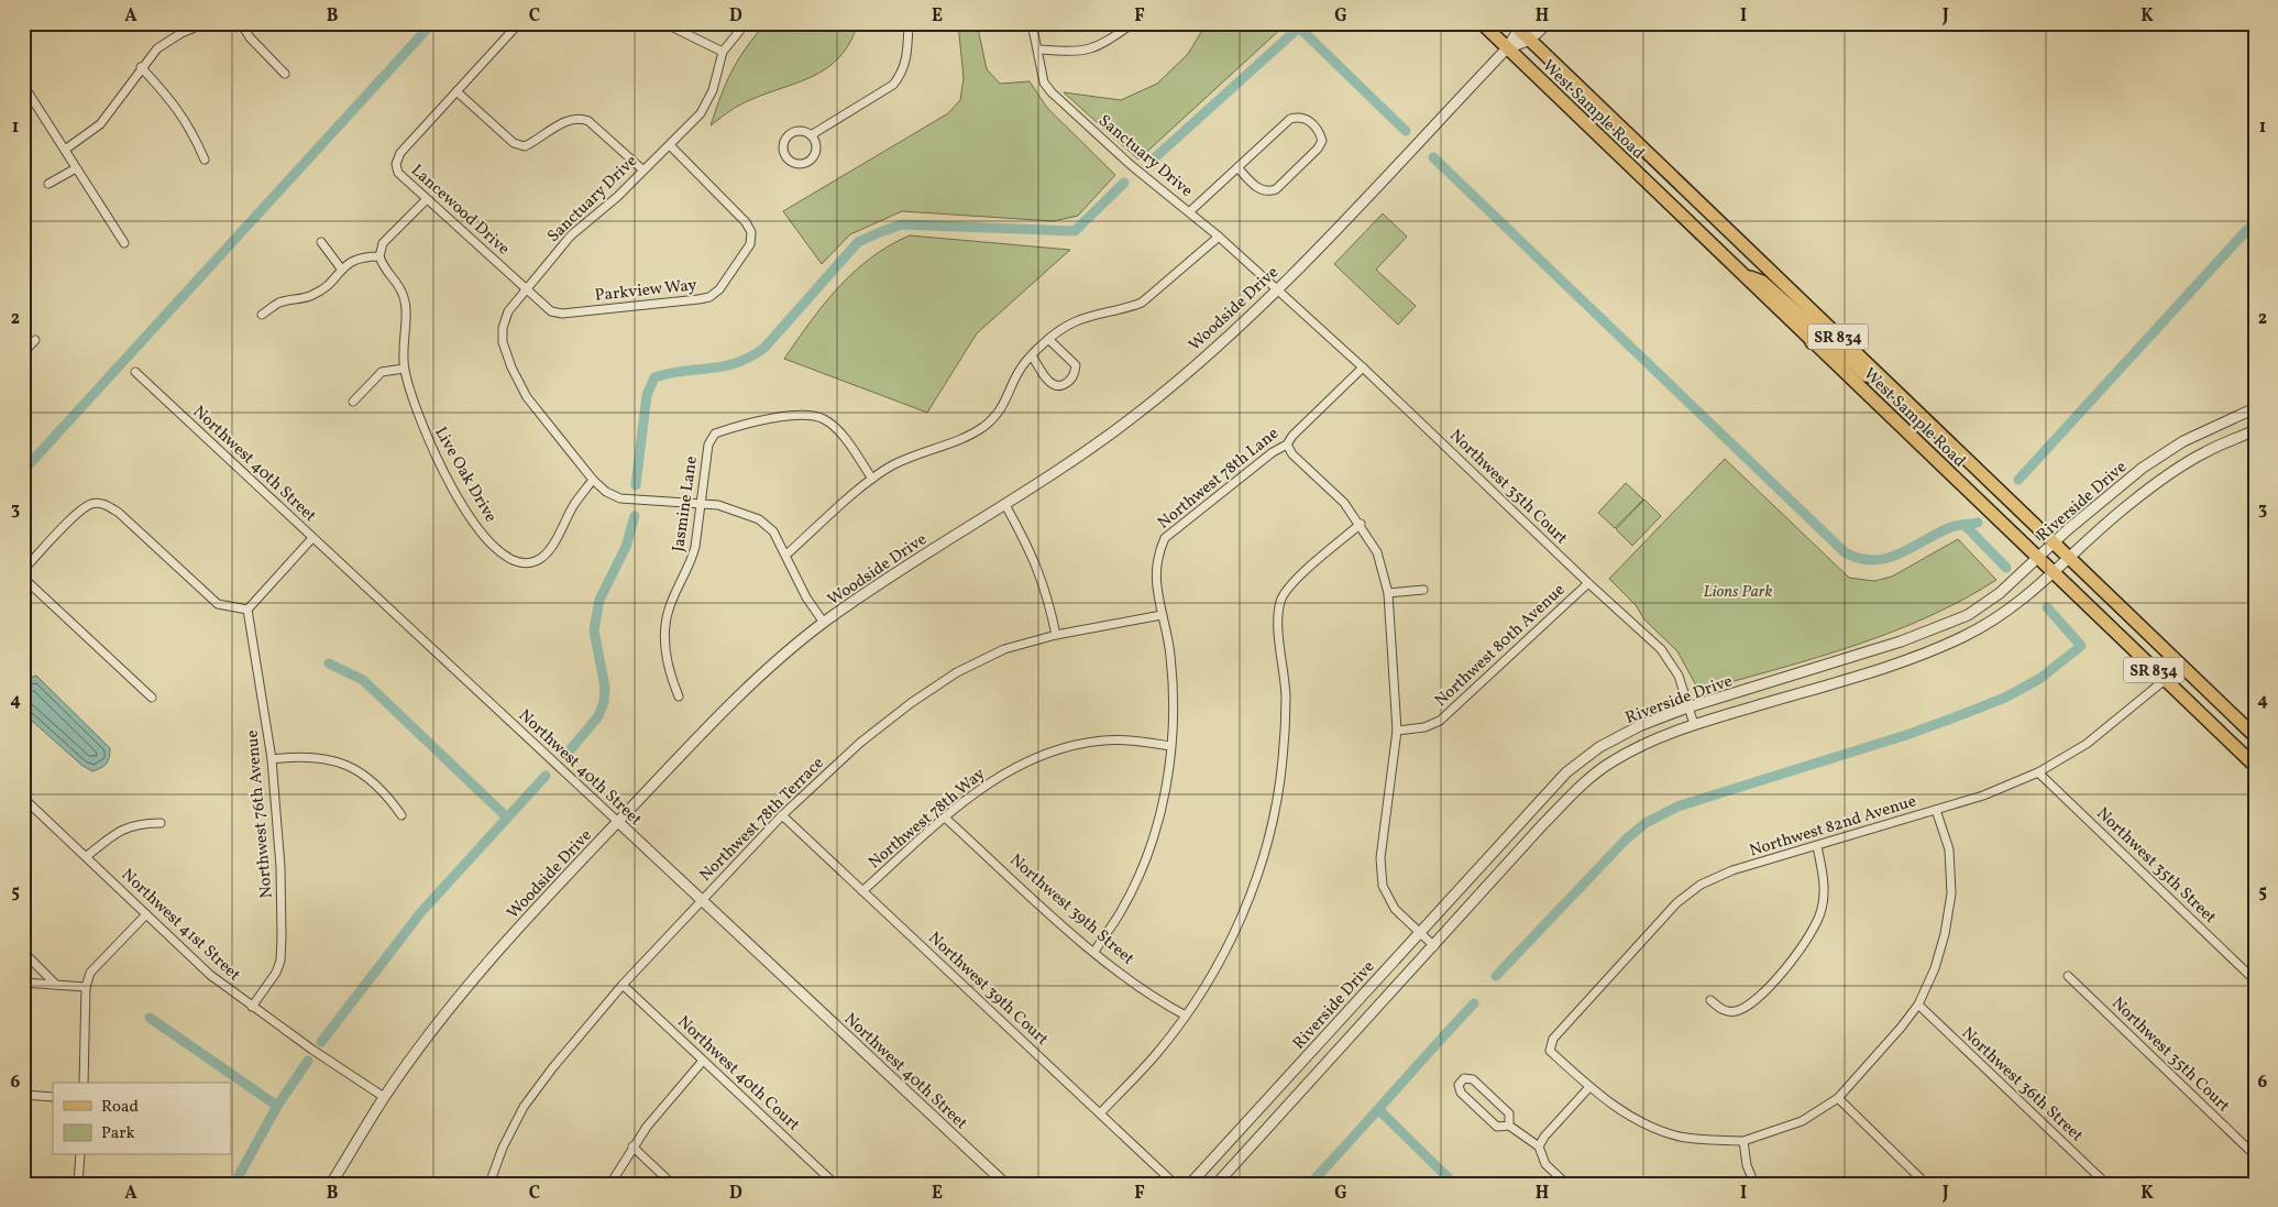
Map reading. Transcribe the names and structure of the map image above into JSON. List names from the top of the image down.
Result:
{
  "streets": {
    "main road": ["West Sample Road", "SR 834"],
    "street": [
      "Sanctuary Drive",
      "Lancewood Drive",
      "Parkview Way",
      "Woodside Drive",
      "Northwest 40th Street",
      "Live Oak Drive",
      "Northwest 78th Lane",
      "Northwest 35th Court",
      "Riverside Drive",
      "Jasmine Lane",
      "Northwest 80th Avenue",
      "Northwest 76th Avenue",
      "Northwest 78th Way",
      "Northwest 78th Terrace",
      "Northwest 82nd Avenue",
      "Northwest 35th Street",
      "Northwest 39th Street",
      "Northwest 41st Street",
      "Northwest 39th Court",
      "Northwest 40th Court",
      "Northwest 36th Street"
    ]
  },
  "crossings": [
    ["West Sample Road", "Woodside Drive"],
    ["West Sample Road", "Riverside Drive"],
    ["West Sample Road", "Northwest 82nd Avenue"],
    ["Sanctuary Drive", "Lancewood Drive"],
    ["Sanctuary Drive", "Parkview Way"],
    ["Sanctuary Drive", "Woodside Drive"],
    ["Sanctuary Drive", "Live Oak Drive"],
    ["Sanctuary Drive", "Northwest 35th Court"],
    ["Sanctuary Drive", "Jasmine Lane"],
    ["Lancewood Drive", "Parkview Way"],
    ["Woodside Drive", "Northwest 40th Street"],
    ["Woodside Drive", "Northwest 35th Court"],
    ["Woodside Drive", "Northwest 41st Street"],
    ["Northwest 40th Street", "Northwest 78th Terrace"],
    ["Northwest 78th Lane", "Northwest 35th Court"],
    ["Northwest 78th Lane", "Northwest 78th Way"],
    ["Northwest 78th Lane", "Northwest 78th Terrace"],
    ["Northwest 78th Lane", "Northwest 39th Street"],
    ["Northwest 35th Court", "Riverside Drive"],
    ["Northwest 35th Court", "Northwest 80th Avenue"],
    ["Northwest 76th Avenue", "Northwest 41st Street"],
    ["Northwest 78th Way", "Northwest 39th Street"],
    ["Northwest 78th Way", "Northwest 39th Court"],
    ["Northwest 78th Terrace", "Northwest 39th Court"],
    ["Northwest 78th Terrace", "Northwest 40th Court"],
    ["Northwest 82nd Avenue", "Northwest 35th Street"]
  ],
  "parks": ["Lions Park"],
  "legend": ["Road", "Park"],
  "grid": {
    "columns": [
      "A",
      "B",
      "C",
      "D",
      "E",
      "F",
      "G",
      "H",
      "I",
      "J",
      "K"
    ],
    "rows": [
      "1",
      "2",
      "3",
      "4",
      "5",
      "6"
    ]
  }
}
